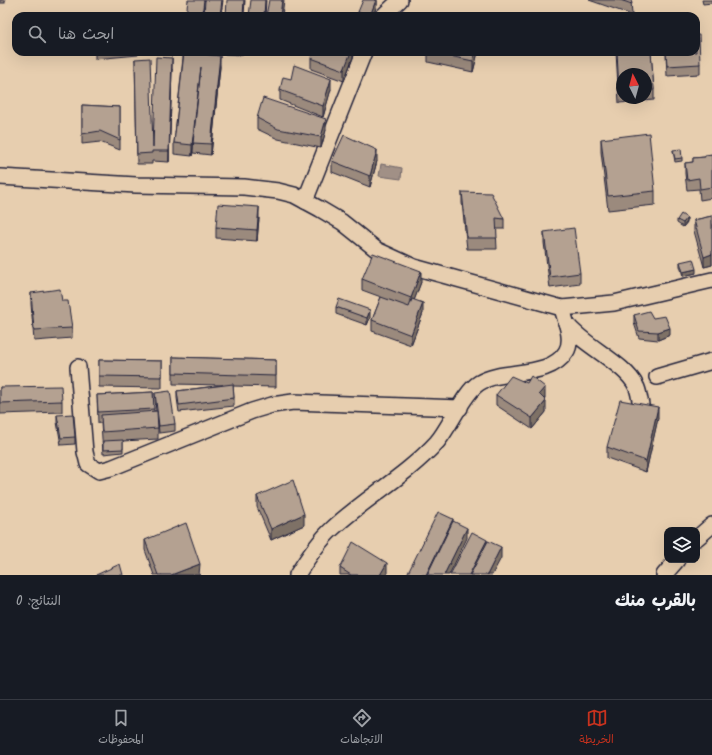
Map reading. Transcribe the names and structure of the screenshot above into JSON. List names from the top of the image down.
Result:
{
  "north": "top",
  "page": {
    "search": "ابحث هنا",
    "heading": ["بالقرب منك", "النتائج: 0"],
    "nav": ["الخريطة", "الاتجاهات", "المحفوظات"]
  }
}
